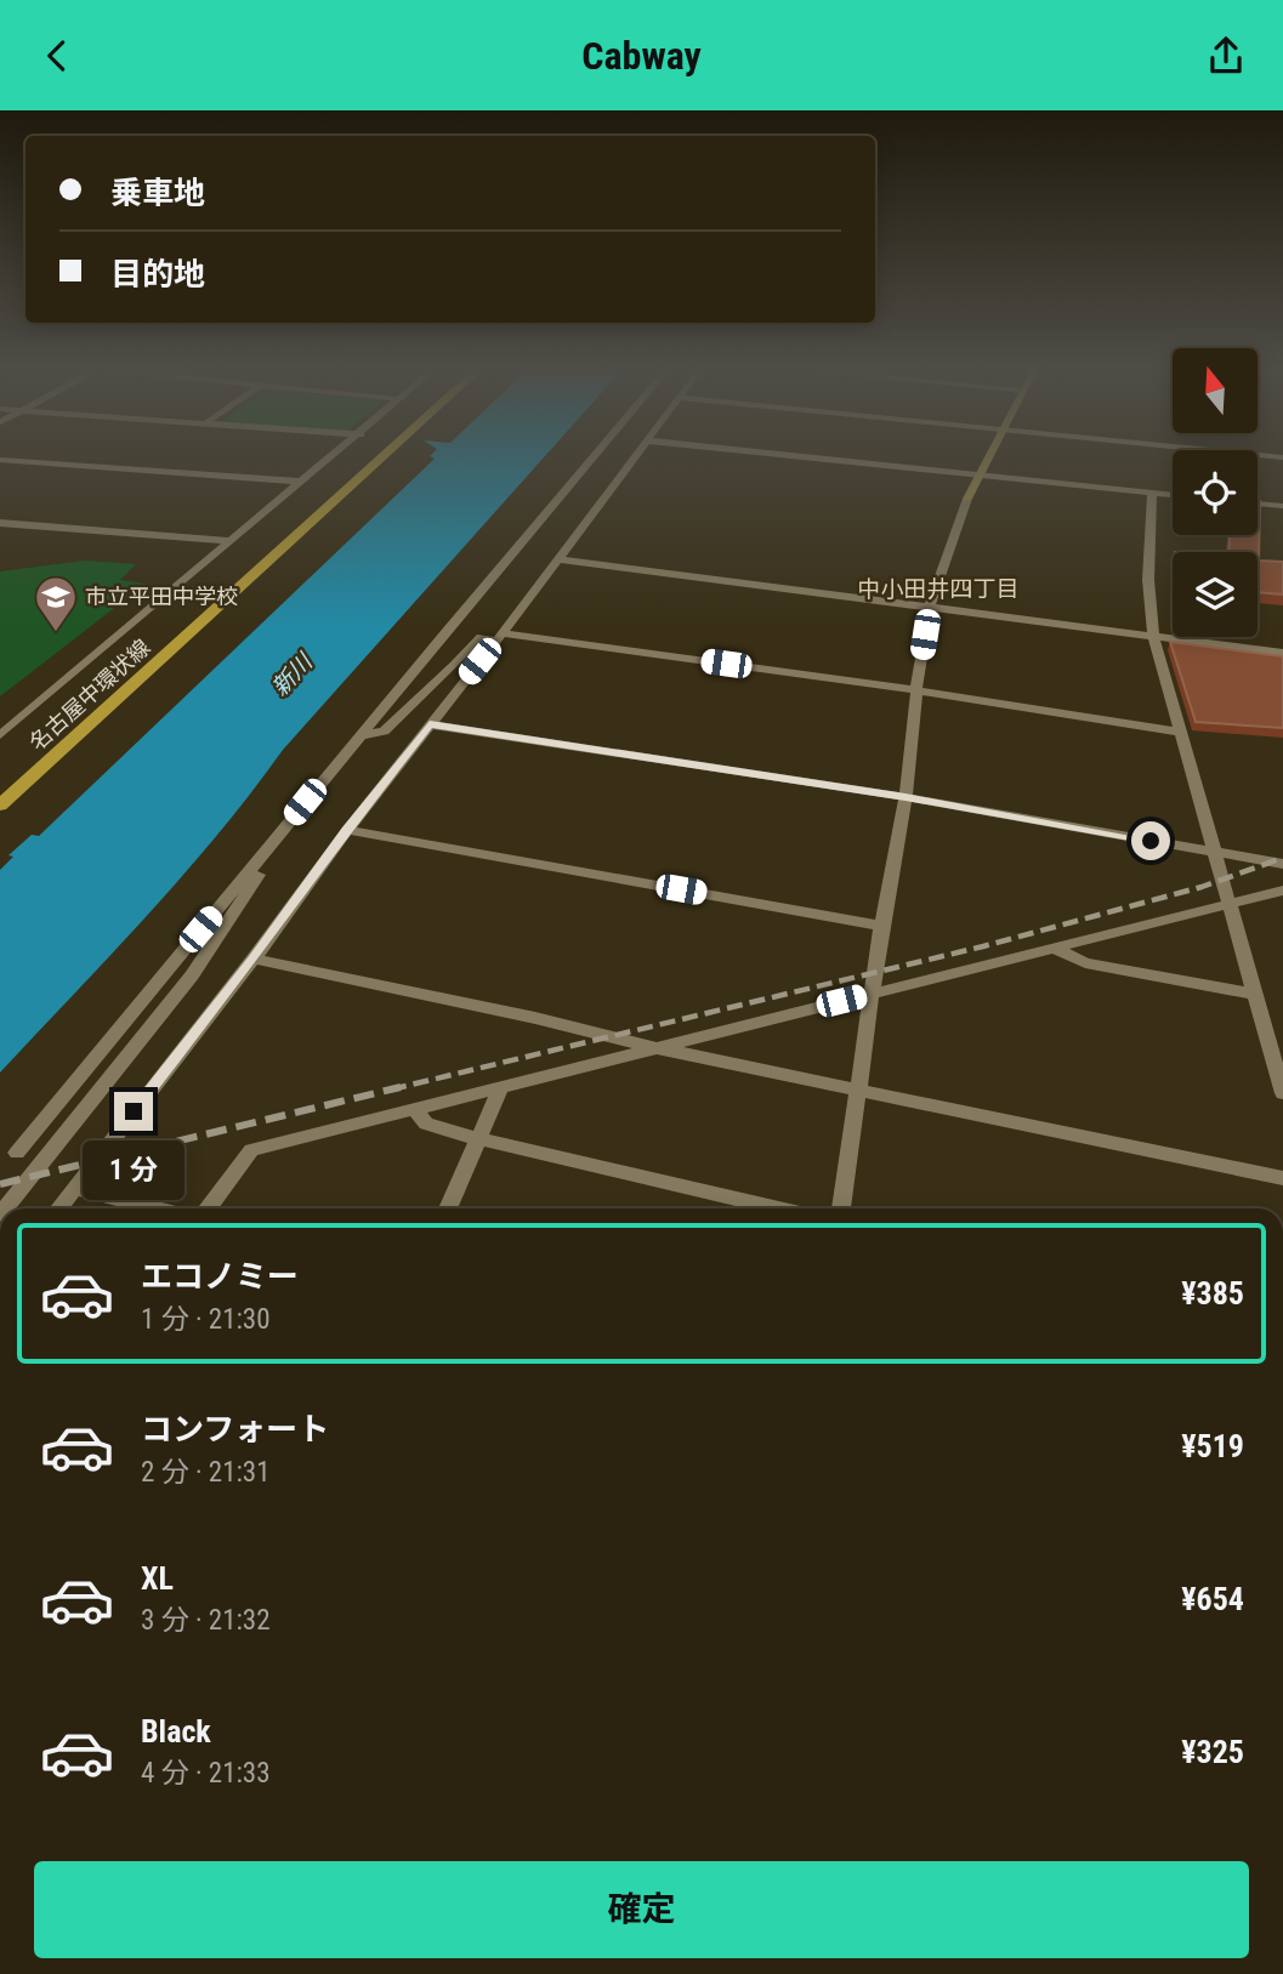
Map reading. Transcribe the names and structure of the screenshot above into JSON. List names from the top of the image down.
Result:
{
  "streets": {
    "main road": ["名古屋中環状線"]
  },
  "districts": ["中小田井四丁目"],
  "water": ["新川"],
  "places": {
    "school or university": ["市立平田中学校"]
  },
  "north": "top",
  "page": {
    "header": "Cabway",
    "banner": ["乗車地", "目的地"],
    "bubble": "1 分",
    "list": [
      {
        "name": "エコノミー",
        "note": "1 分 · 21:30",
        "value": "¥385"
      },
      {
        "name": "コンフォート",
        "note": "2 分 · 21:31",
        "value": "¥519"
      },
      {
        "name": "XL",
        "note": "3 分 · 21:32",
        "value": "¥654"
      },
      {
        "name": "Black",
        "note": "4 分 · 21:33",
        "value": "¥325"
      }
    ],
    "buttons": "確定"
  }
}
